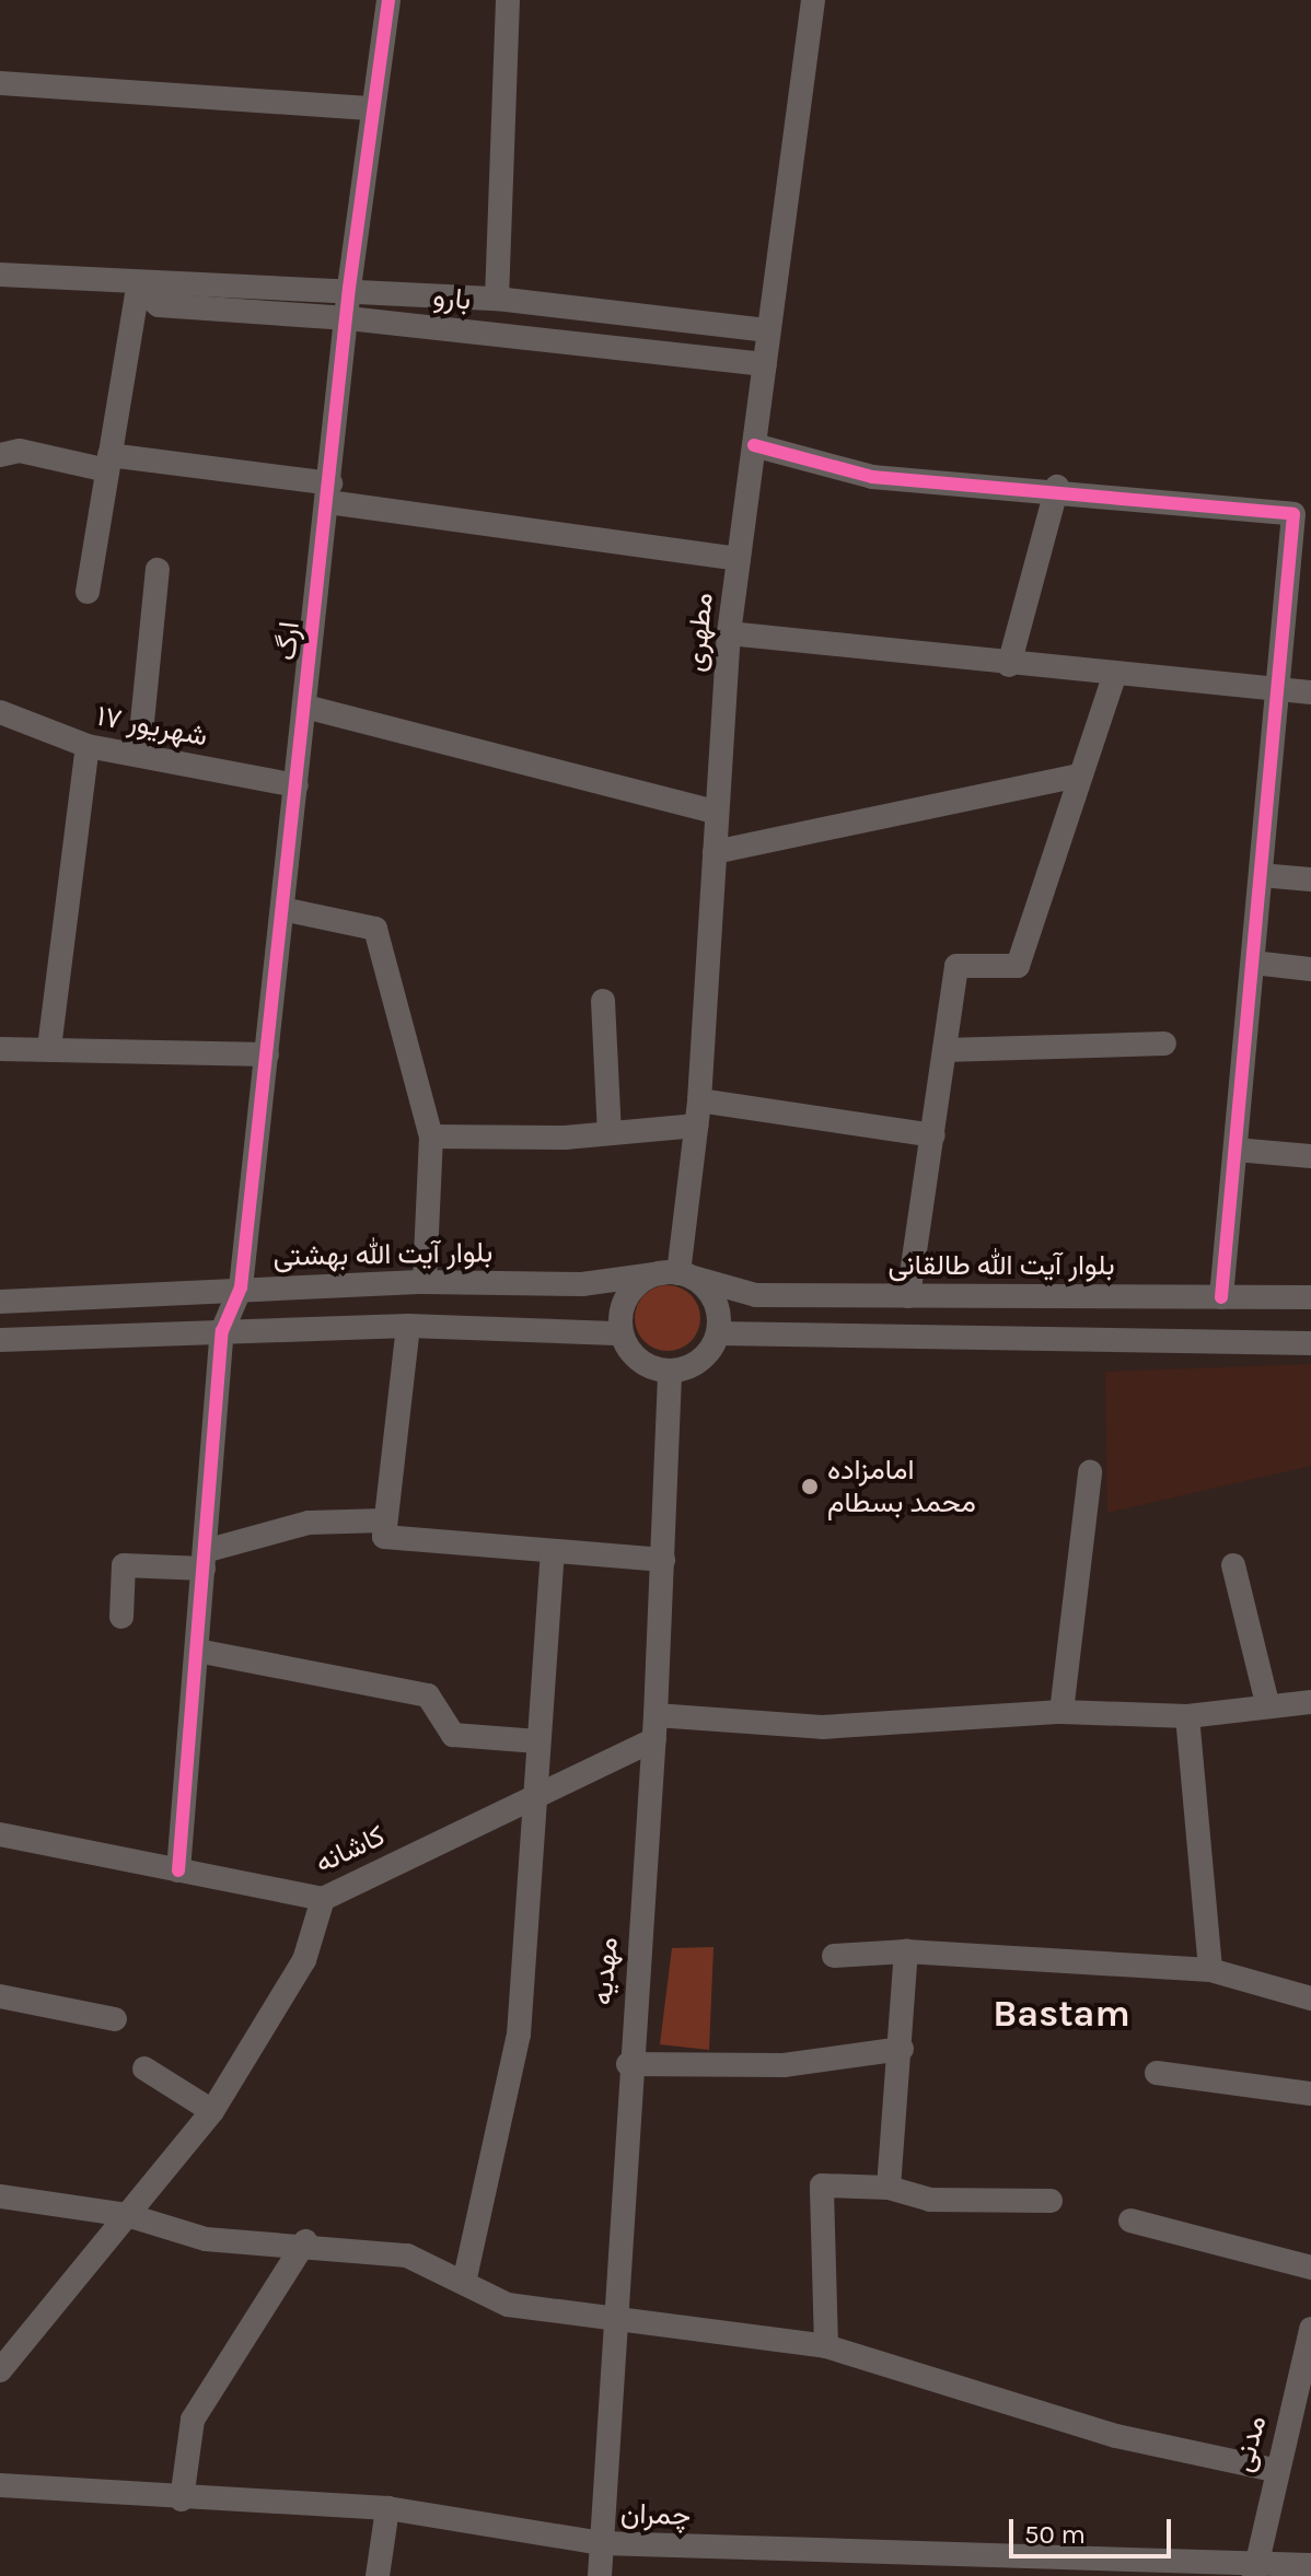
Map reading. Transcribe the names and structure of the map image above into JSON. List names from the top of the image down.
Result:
{
  "streets": {
    "street": [
      "بارو",
      "مطهری",
      "ارگ",
      "۱۷ شهریور",
      "بلوار آیت الله بهشتی",
      "بلوار آیت الله طالقانی",
      "کاشانه",
      "مهدیه",
      "مدنی",
      "چمران"
    ]
  },
  "crossings": [
    ["بارو", "مطهری"],
    ["بارو", "ارگ"],
    ["مطهری", "بلوار آیت الله بهشتی"],
    ["مطهری", "بلوار آیت الله طالقانی"],
    ["مطهری", "مهدیه"],
    ["ارگ", "۱۷ شهریور"],
    ["ارگ", "بلوار آیت الله بهشتی"],
    ["ارگ", "کاشانه"],
    ["بلوار آیت الله بهشتی", "بلوار آیت الله طالقانی"],
    ["بلوار آیت الله بهشتی", "مهدیه"],
    ["بلوار آیت الله طالقانی", "مهدیه"],
    ["کاشانه", "مهدیه"],
    ["مهدیه", "چمران"],
    ["مدنی", "چمران"]
  ],
  "districts": ["Bastam"],
  "places": ["امامزاده محمد بسطام"],
  "scale_bar": "50 m"
}
